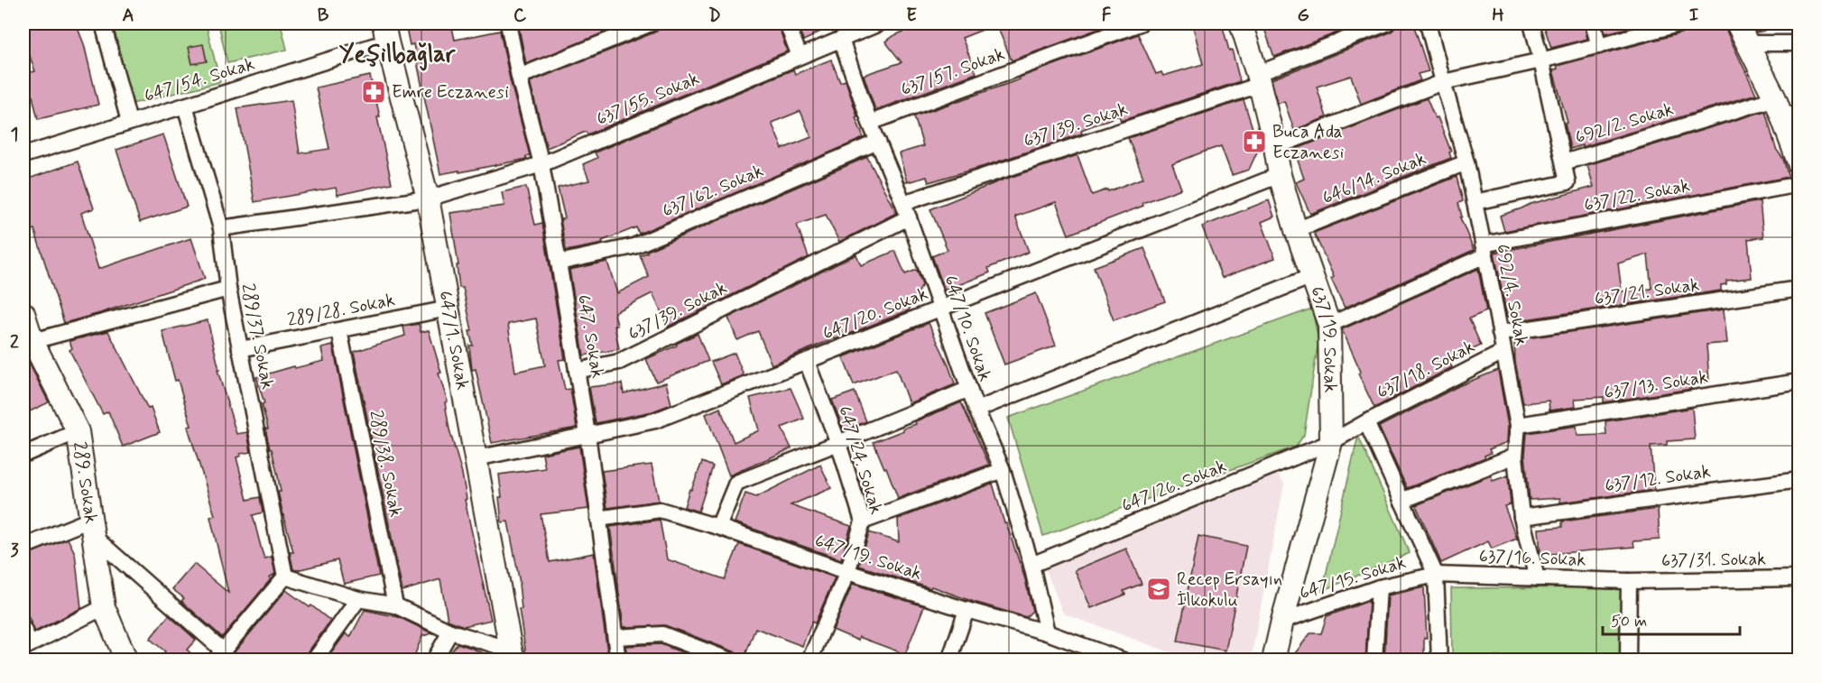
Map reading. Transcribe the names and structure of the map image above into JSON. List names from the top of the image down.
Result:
{
  "streets": {
    "street": [
      "637/57. Sokak",
      "647/54. Sokak",
      "637/55. Sokak",
      "692/2. Sokak",
      "637/39. Sokak",
      "646/14. Sokak",
      "637/62. Sokak",
      "637/22. Sokak",
      "637/21. Sokak",
      "692/4. Sokak",
      "289/28. Sokak",
      "647/20. Sokak",
      "647/10. Sokak",
      "289/37. Sokak",
      "647. Sokak",
      "647/1. Sokak",
      "637/19. Sokak",
      "637/18. Sokak",
      "637/13. Sokak",
      "647/24. Sokak",
      "289/38. Sokak",
      "637/12. Sokak",
      "289. Sokak",
      "647/26. Sokak",
      "647/19. Sokak",
      "637/16. Sokak",
      "637/31. Sokak",
      "647/15. Sokak"
    ]
  },
  "crossings": [
    ["637/57. Sokak", "647/10. Sokak"],
    ["647/54. Sokak", "289/37. Sokak"],
    ["647/54. Sokak", "647/1. Sokak"],
    ["637/55. Sokak", "647/10. Sokak"],
    ["637/55. Sokak", "289/37. Sokak"],
    ["637/55. Sokak", "647. Sokak"],
    ["637/55. Sokak", "647/1. Sokak"],
    ["692/2. Sokak", "692/4. Sokak"],
    ["637/39. Sokak", "647/10. Sokak"],
    ["637/39. Sokak", "647. Sokak"],
    ["637/39. Sokak", "637/19. Sokak"],
    ["646/14. Sokak", "692/4. Sokak"],
    ["646/14. Sokak", "637/19. Sokak"],
    ["637/62. Sokak", "647/10. Sokak"],
    ["637/62. Sokak", "647. Sokak"],
    ["637/22. Sokak", "692/4. Sokak"],
    ["637/22. Sokak", "637/19. Sokak"],
    ["637/21. Sokak", "692/4. Sokak"],
    ["692/4. Sokak", "637/18. Sokak"],
    ["692/4. Sokak", "637/13. Sokak"],
    ["692/4. Sokak", "637/12. Sokak"],
    ["692/4. Sokak", "637/16. Sokak"],
    ["289/28. Sokak", "289/37. Sokak"],
    ["289/28. Sokak", "647/1. Sokak"],
    ["289/28. Sokak", "289/38. Sokak"],
    ["647/20. Sokak", "647/10. Sokak"],
    ["647/20. Sokak", "647. Sokak"],
    ["647/20. Sokak", "647/1. Sokak"],
    ["647/20. Sokak", "637/19. Sokak"],
    ["647/20. Sokak", "647/24. Sokak"],
    ["647/10. Sokak", "647/26. Sokak"],
    ["647/10. Sokak", "647/19. Sokak"],
    ["647. Sokak", "647/19. Sokak"],
    ["637/19. Sokak", "637/18. Sokak"],
    ["637/19. Sokak", "647/26. Sokak"],
    ["637/19. Sokak", "647/15. Sokak"],
    ["637/18. Sokak", "647/26. Sokak"],
    ["647/24. Sokak", "647/19. Sokak"],
    ["637/16. Sokak", "637/31. Sokak"],
    ["637/16. Sokak", "647/15. Sokak"]
  ],
  "districts": ["Yeşilbağlar"],
  "places": {
    "pharmacy": ["Emre Eczanesi", "Buca Ada Eczanesi"],
    "school or university": ["Recep Ersayın İlkokulu"]
  },
  "scale_bar": "50 m",
  "grid": {
    "columns": [
      "A",
      "B",
      "C",
      "D",
      "E",
      "F",
      "G",
      "H",
      "I"
    ],
    "rows": ["1", "2", "3"]
  }
}
